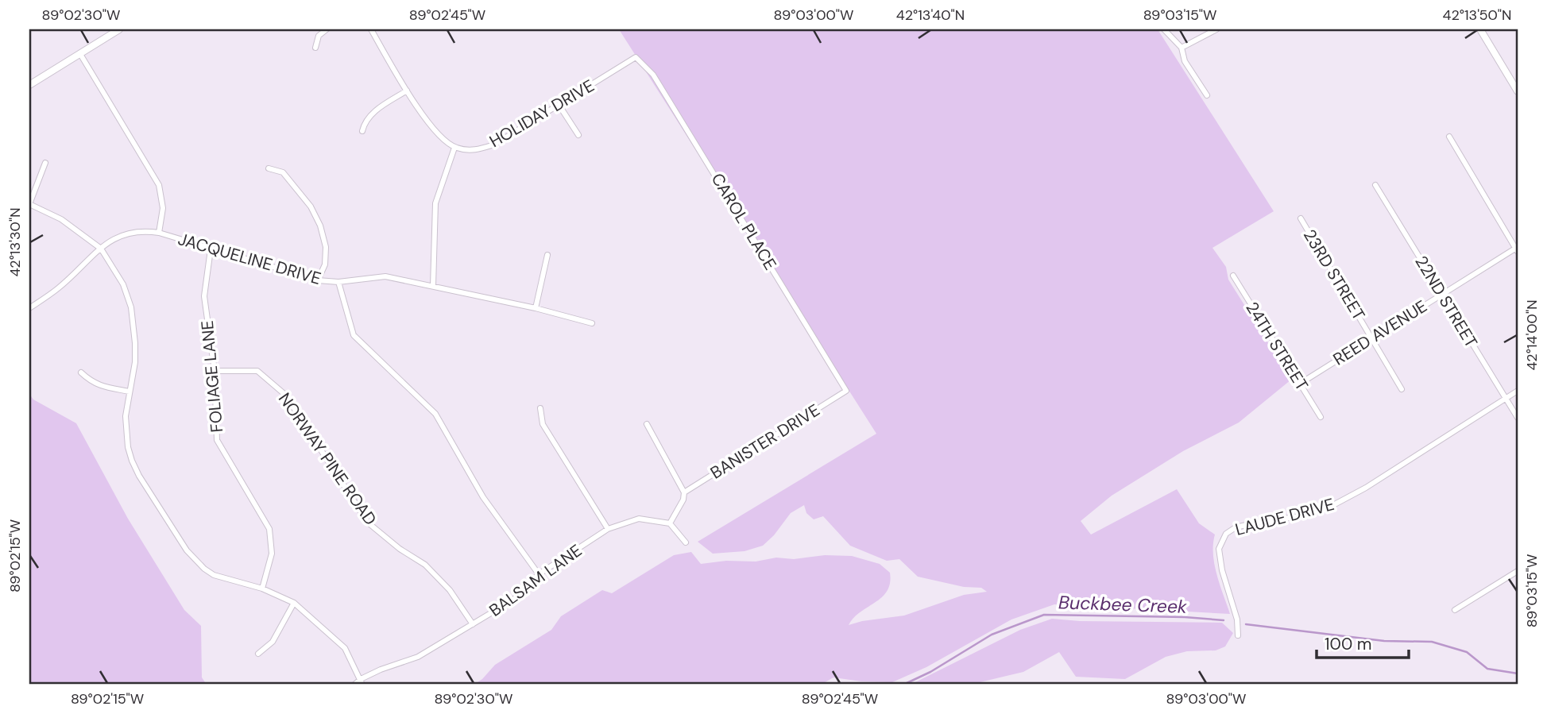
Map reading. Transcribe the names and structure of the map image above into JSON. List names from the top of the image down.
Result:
{
  "streets": {
    "street": [
      "HOLIDAY DRIVE",
      "CAROL PLACE",
      "JACQUELINE DRIVE",
      "23RD STREET",
      "22ND STREET",
      "REED AVENUE",
      "24TH STREET",
      "FOLIAGE LANE",
      "BANISTER DRIVE",
      "NORWAY PINE ROAD",
      "LAUDE DRIVE",
      "BALSAM LANE"
    ]
  },
  "crossings": [
    ["HOLIDAY DRIVE", "CAROL PLACE"],
    ["CAROL PLACE", "BANISTER DRIVE"],
    ["JACQUELINE DRIVE", "FOLIAGE LANE"],
    ["23RD STREET", "REED AVENUE"],
    ["22ND STREET", "REED AVENUE"],
    ["22ND STREET", "LAUDE DRIVE"],
    ["REED AVENUE", "24TH STREET"],
    ["FOLIAGE LANE", "NORWAY PINE ROAD"],
    ["NORWAY PINE ROAD", "BALSAM LANE"]
  ],
  "water": ["Buckbee Creek"],
  "scale_bar": "100 m",
  "coordinates": [
    "89°02'30\"W",
    "89°02'45\"W",
    "89°03'00\"W",
    "42°13'40\"N",
    "89°03'15\"W",
    "42°13'50\"N",
    "42°13'30\"N",
    "42°14'00\"N",
    "89°02'15\"W"
  ]
}
